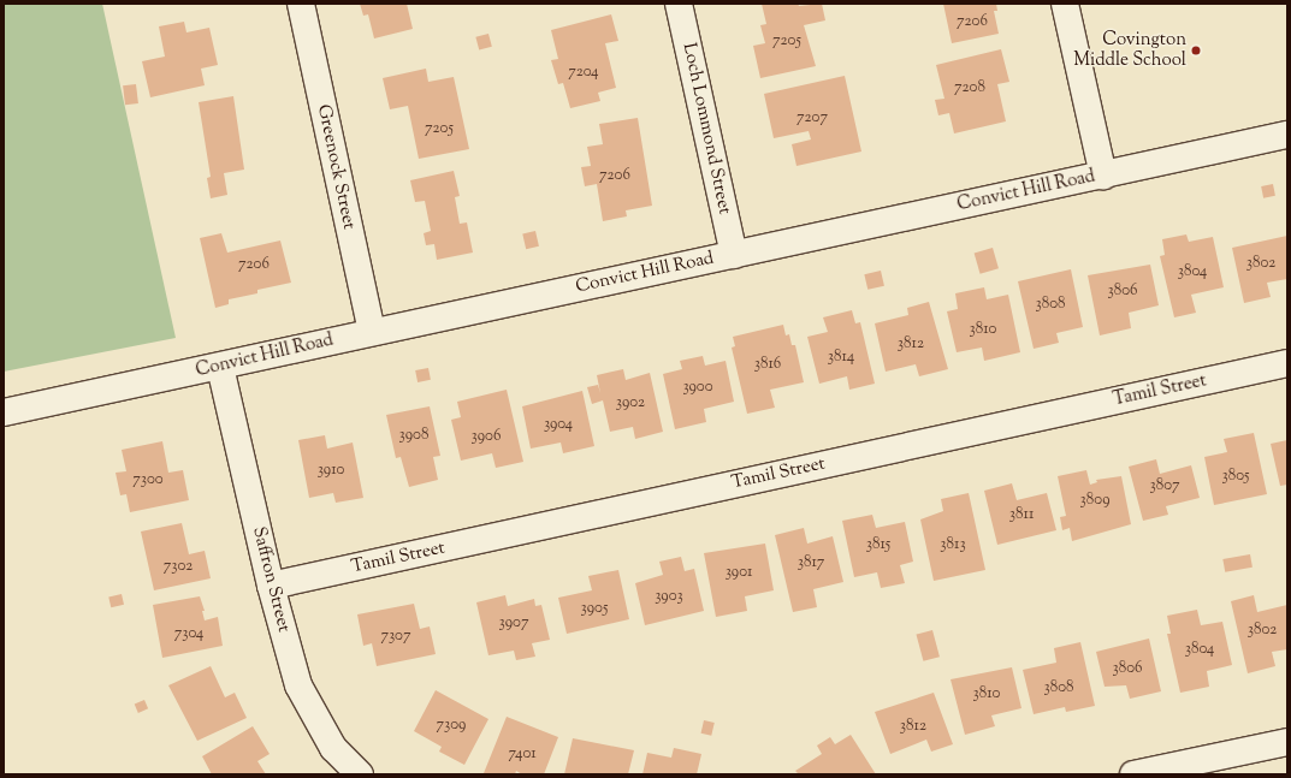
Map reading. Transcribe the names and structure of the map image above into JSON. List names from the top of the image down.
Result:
{
  "streets": {
    "street": [
      "Loch Lommond Street",
      "Greenock Street",
      "Convict Hill Road",
      "Tamil Street",
      "Saffron Street"
    ]
  },
  "crossings": [
    ["Loch Lommond Street", "Convict Hill Road"],
    ["Greenock Street", "Convict Hill Road"],
    ["Convict Hill Road", "Saffron Street"],
    ["Tamil Street", "Saffron Street"]
  ],
  "places": ["Covington Middle School"],
  "house_numbers": [
    "7206",
    "7205",
    "7204",
    "7208",
    "7207",
    "7205",
    "7206",
    "3802",
    "7206",
    "3804",
    "3806",
    "3808",
    "3810",
    "3812",
    "3814",
    "3816",
    "3900",
    "3902",
    "3904",
    "3908",
    "3906",
    "3910",
    "3805",
    "7300",
    "3807",
    "3809",
    "3811",
    "3815",
    "3813",
    "3817",
    "7302",
    "3901",
    "3903",
    "3905",
    "3907",
    "3802",
    "7304",
    "7307",
    "3804",
    "3806",
    "3808",
    "3810",
    "7309",
    "3812",
    "7401"
  ]
}
